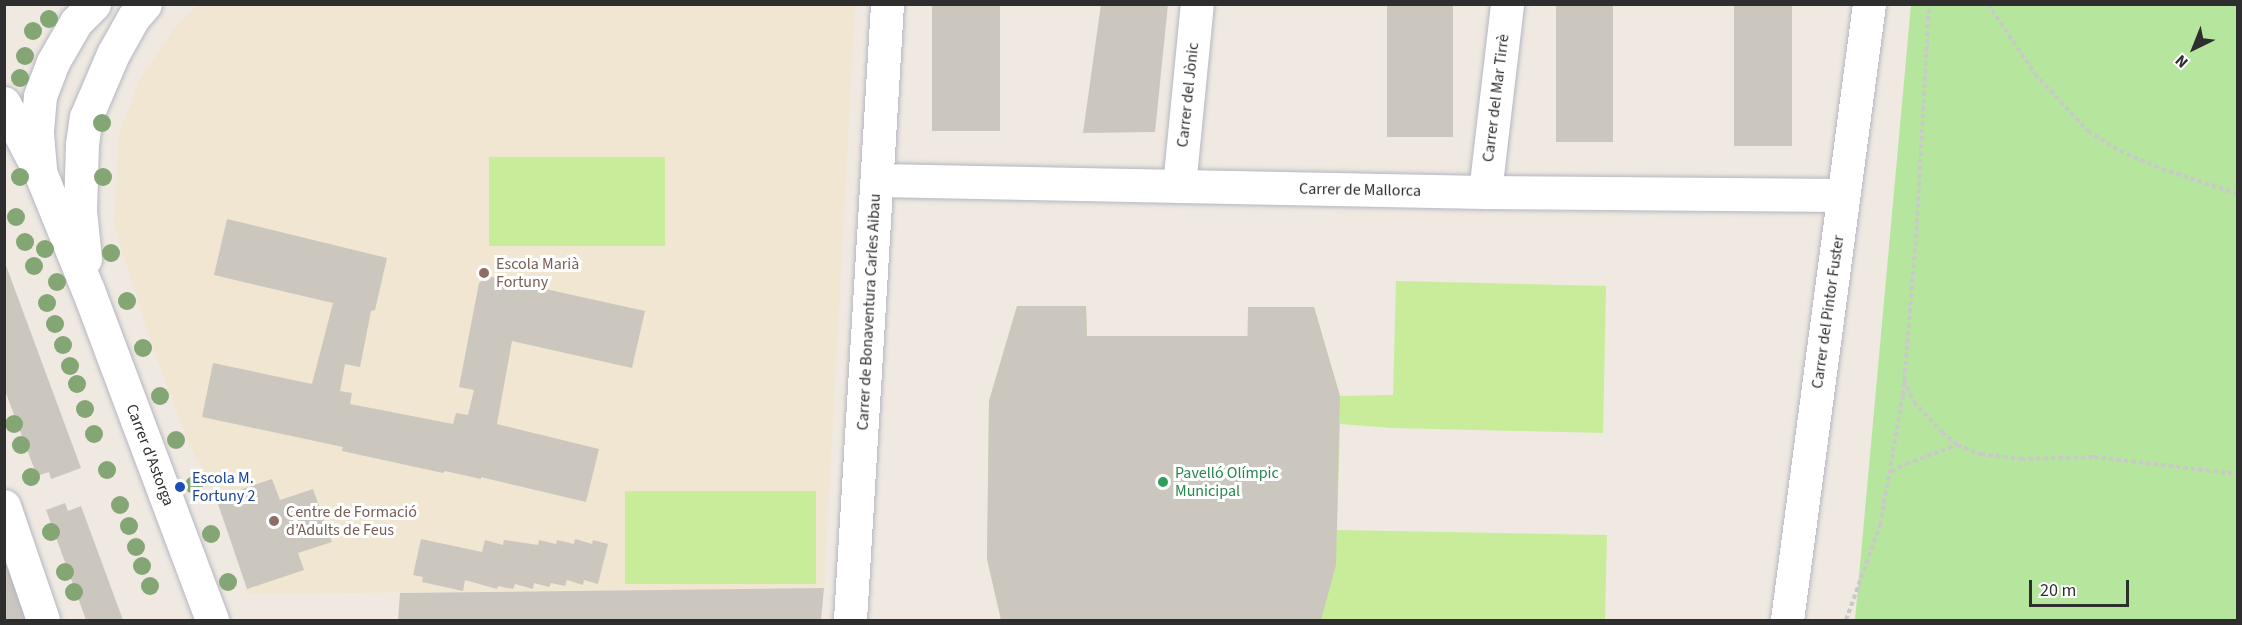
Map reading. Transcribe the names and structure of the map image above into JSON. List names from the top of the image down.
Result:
{
  "streets": {
    "street": [
      "Carrer del Jònic",
      "Carrer del Mar Tirrè",
      "Carrer de Mallorca",
      "Carrer de Bonaventura Carles Aibau",
      "Carrer del Pintor Fuster",
      "Carrer d'Astorga"
    ]
  },
  "crossings": [
    ["Carrer del Jònic", "Carrer de Mallorca"],
    ["Carrer del Mar Tirrè", "Carrer de Mallorca"],
    ["Carrer de Mallorca", "Carrer de Bonaventura Carles Aibau"],
    ["Carrer de Mallorca", "Carrer del Pintor Fuster"]
  ],
  "places": [
    "Escola Marià Fortuny",
    "Pavelló Olímpic Municipal",
    "Escola M. Fortuny 2",
    "Centre de Formació d’Adults de Feus"
  ],
  "scale_bar": "20 m",
  "north": "bottom left"
}
